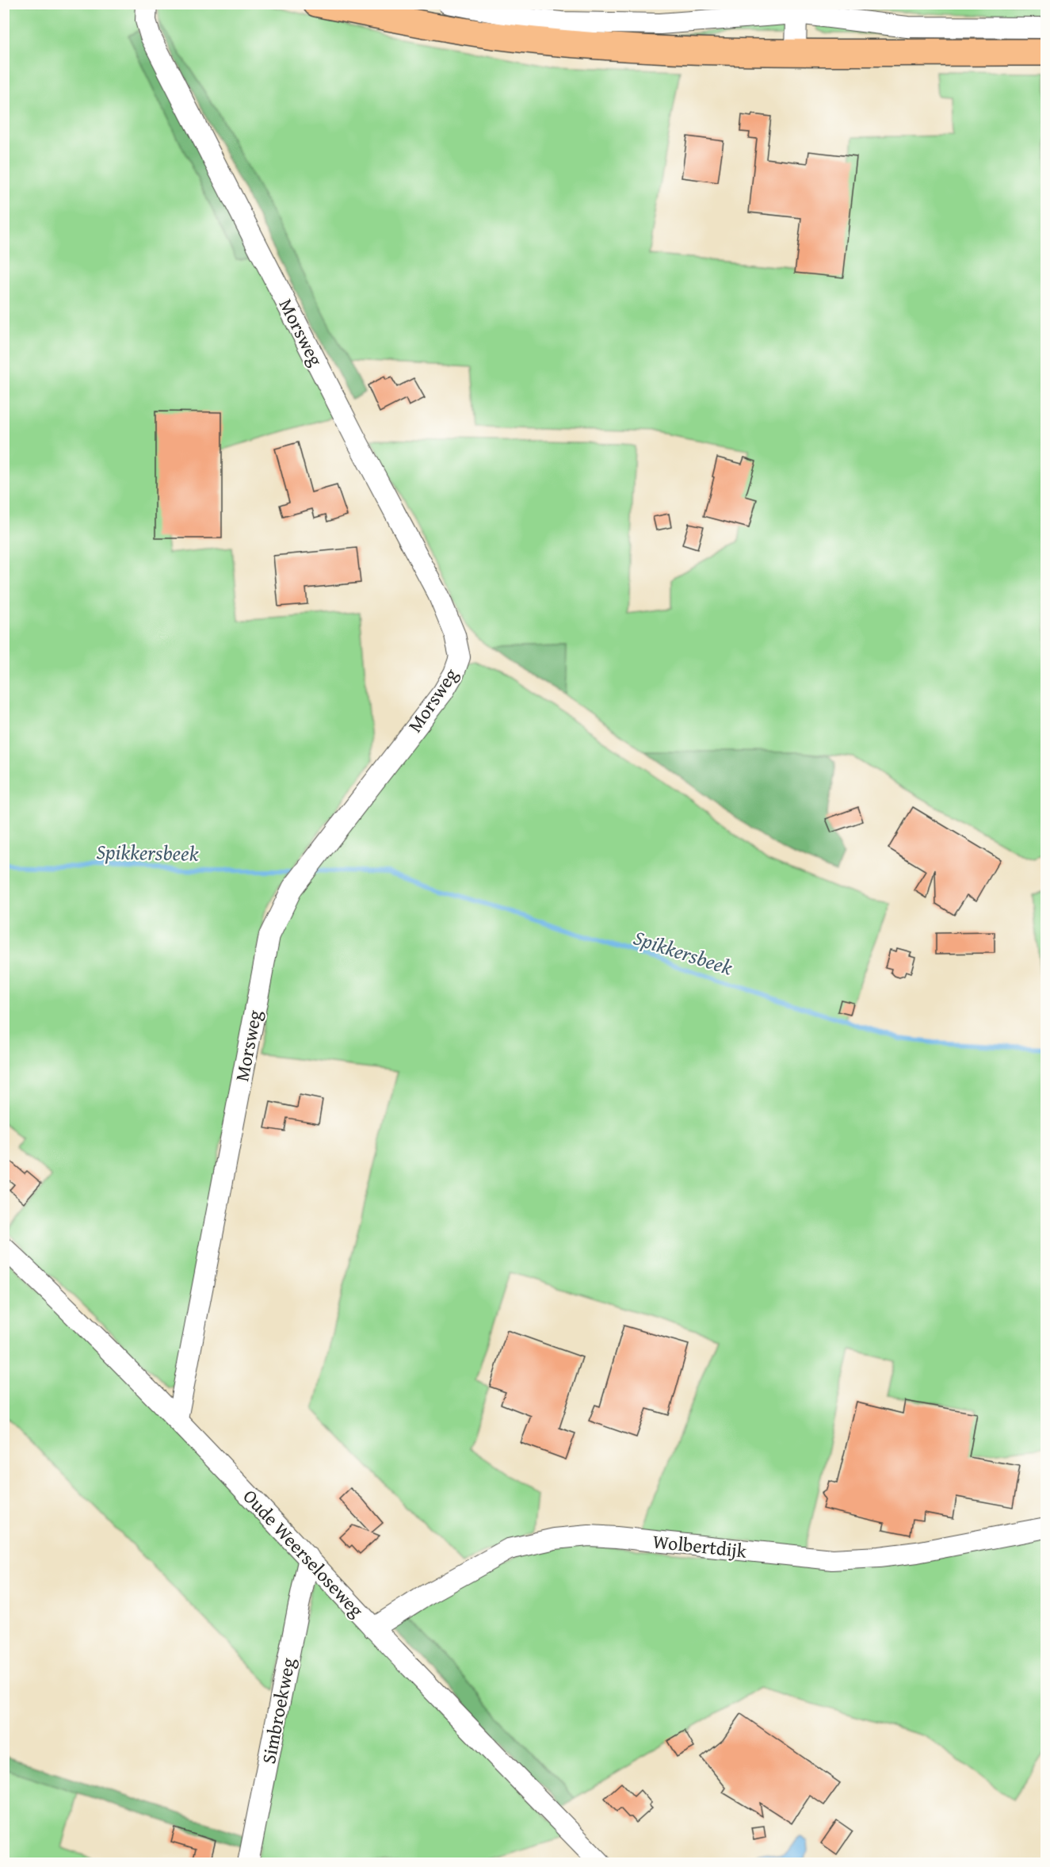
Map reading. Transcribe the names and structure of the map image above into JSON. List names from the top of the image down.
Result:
{
  "streets": {
    "street": [
      "Morsweg",
      "Wolbertdijk",
      "Oude Weerseloseweg",
      "Simbroekweg"
    ]
  },
  "crossings": [
    ["Morsweg", "Oude Weerseloseweg"],
    ["Wolbertdijk", "Oude Weerseloseweg"],
    ["Oude Weerseloseweg", "Simbroekweg"]
  ],
  "water": ["Spikkersbeek"]
}
